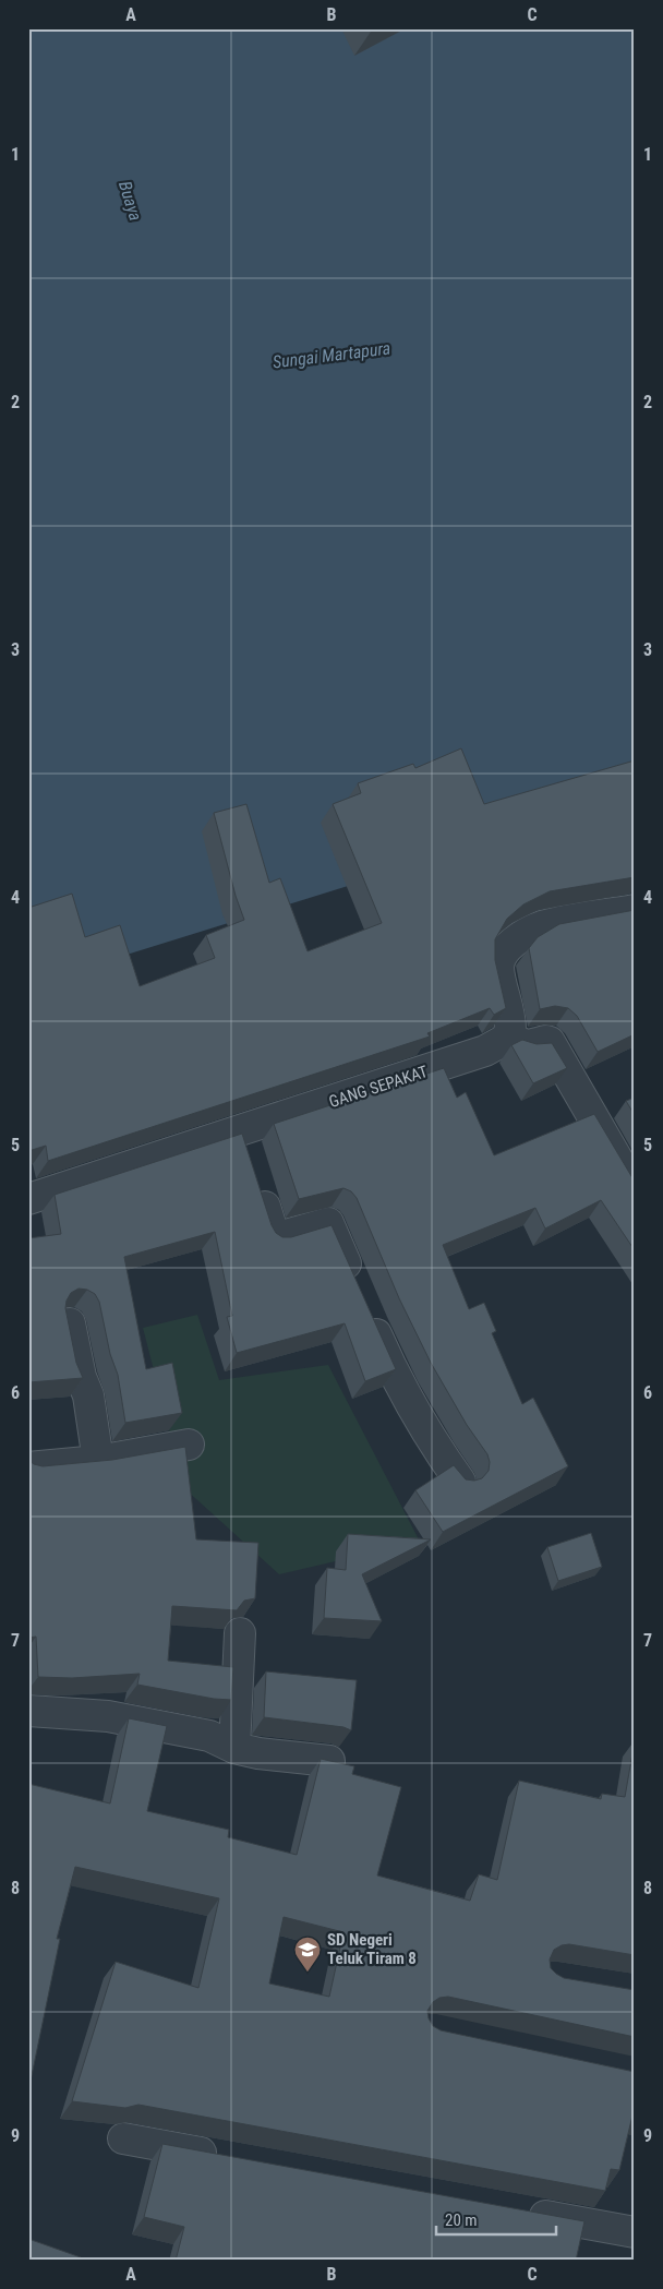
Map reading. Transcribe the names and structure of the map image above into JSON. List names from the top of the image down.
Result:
{
  "streets": {
    "street": ["GANG SEPAKAT"]
  },
  "water": ["Buaya", "Sungai Martapura"],
  "places": {
    "school or university": ["SD Negeri Teluk Tiram 8"]
  },
  "scale_bar": "20 m",
  "grid": {
    "columns": ["A", "B", "C"],
    "rows": [
      "1",
      "2",
      "3",
      "4",
      "5",
      "6",
      "7",
      "8",
      "9"
    ]
  }
}
